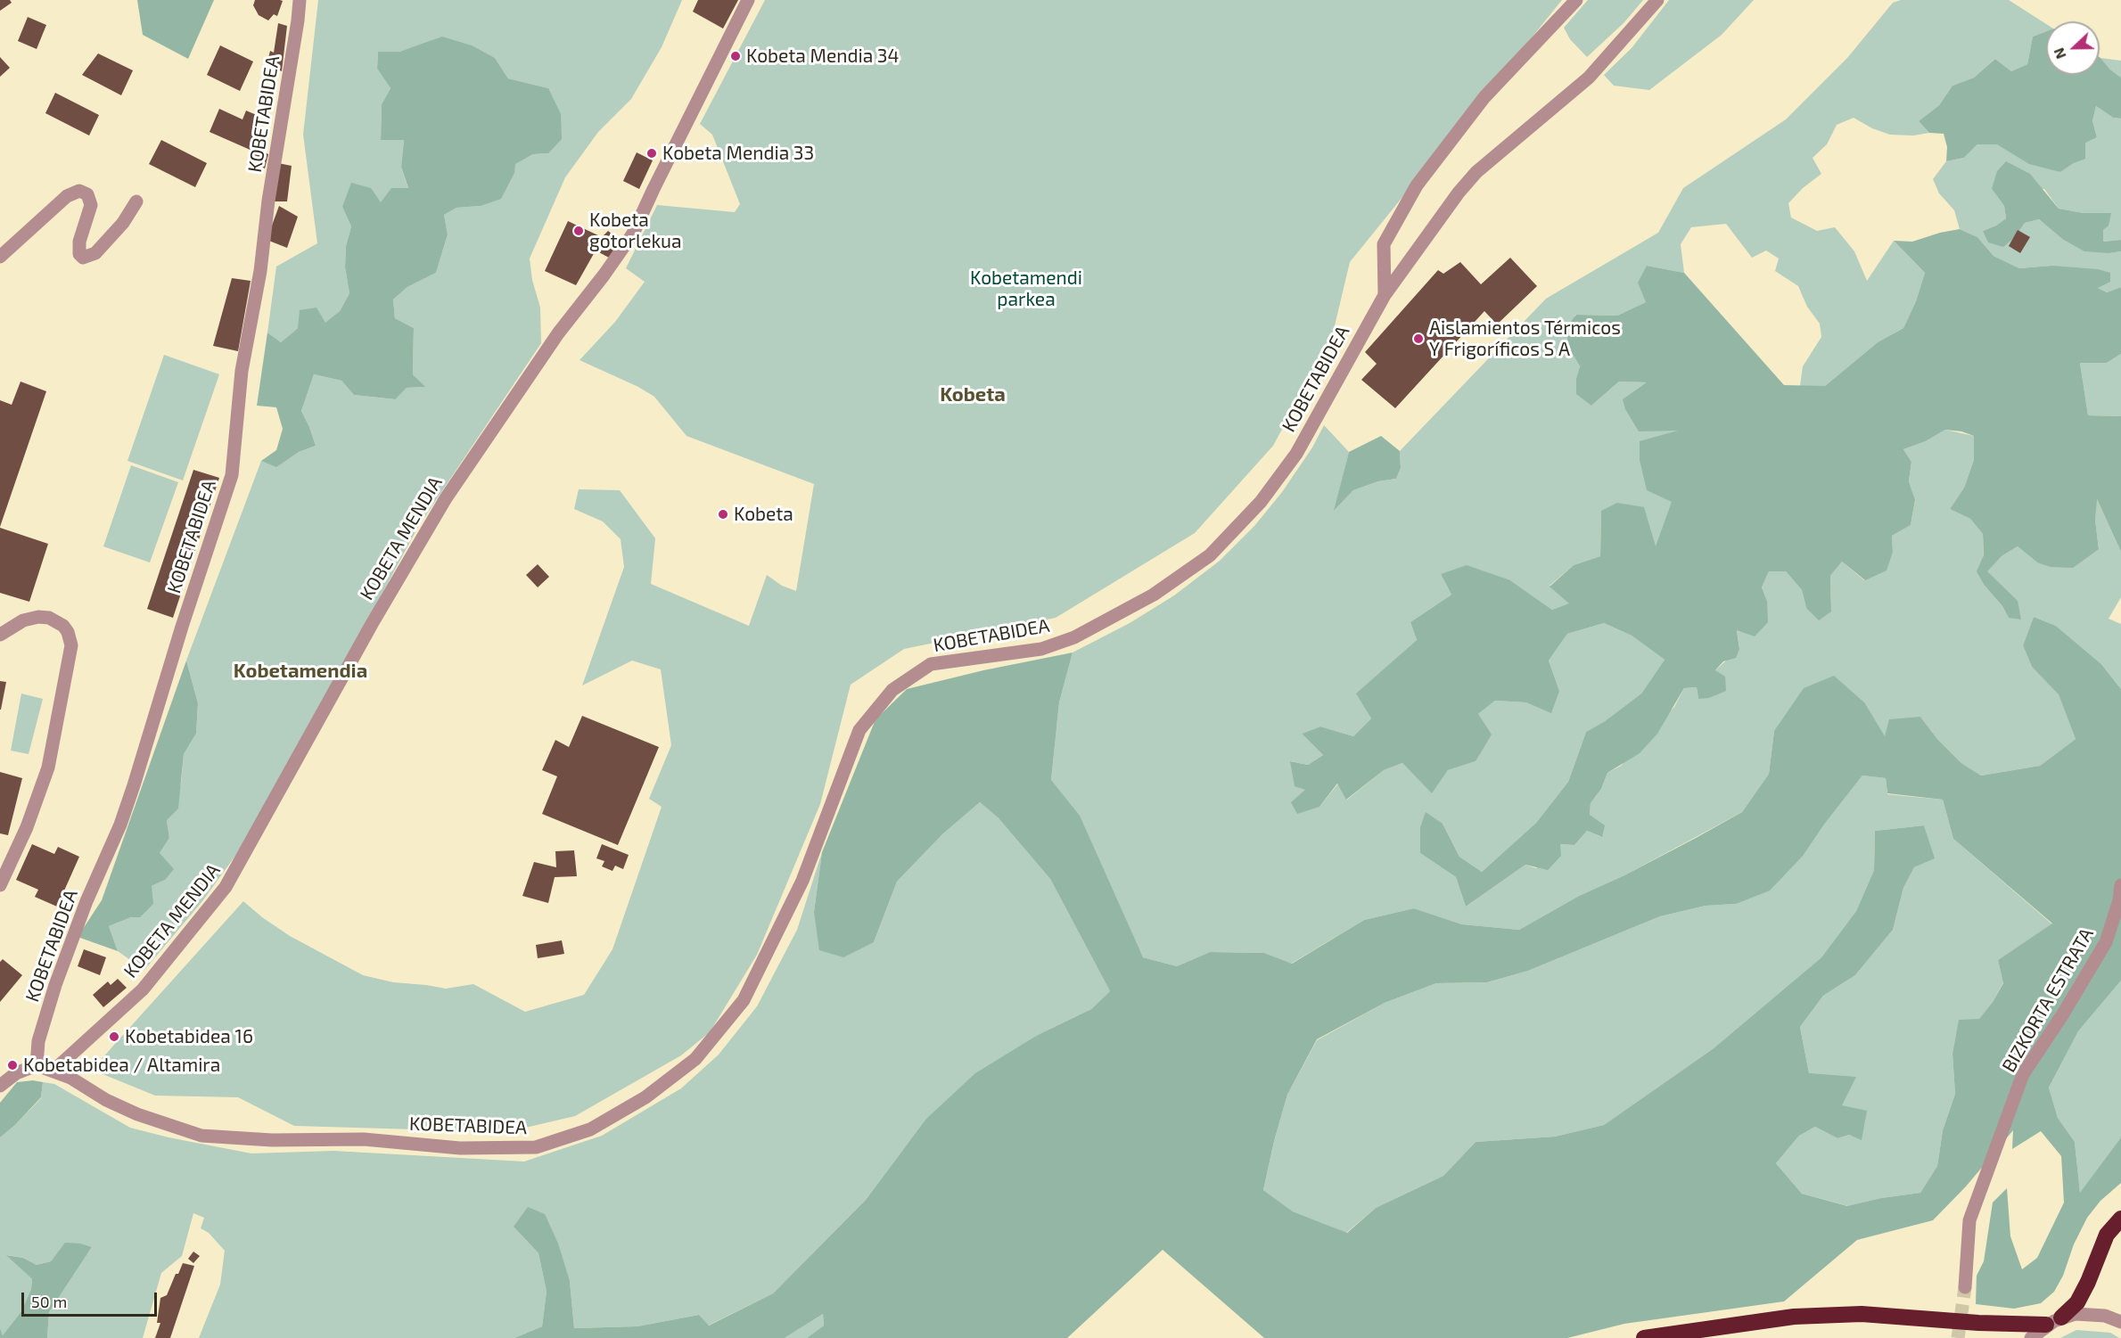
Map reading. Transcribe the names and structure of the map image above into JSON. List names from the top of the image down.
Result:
{
  "streets": {
    "street": ["KOBETABIDEA", "KOBETA MENDIA", "BIZKORTA ESTRATA"]
  },
  "crossings": [
    ["KOBETABIDEA", "KOBETA MENDIA"]
  ],
  "districts": ["Kobeta", "Kobetamendia"],
  "parks": ["Kobetamendi parkea"],
  "places": [
    "Kobeta Mendia 34",
    "Kobeta Mendia 33",
    "Kobeta gotorlekua",
    "Aislamientos Térmicos Y Frigoríficos S A",
    "Kobeta",
    "Kobetabidea 16",
    "Kobetabidea / Altamira"
  ],
  "scale_bar": "50 m",
  "north": "left"
}
